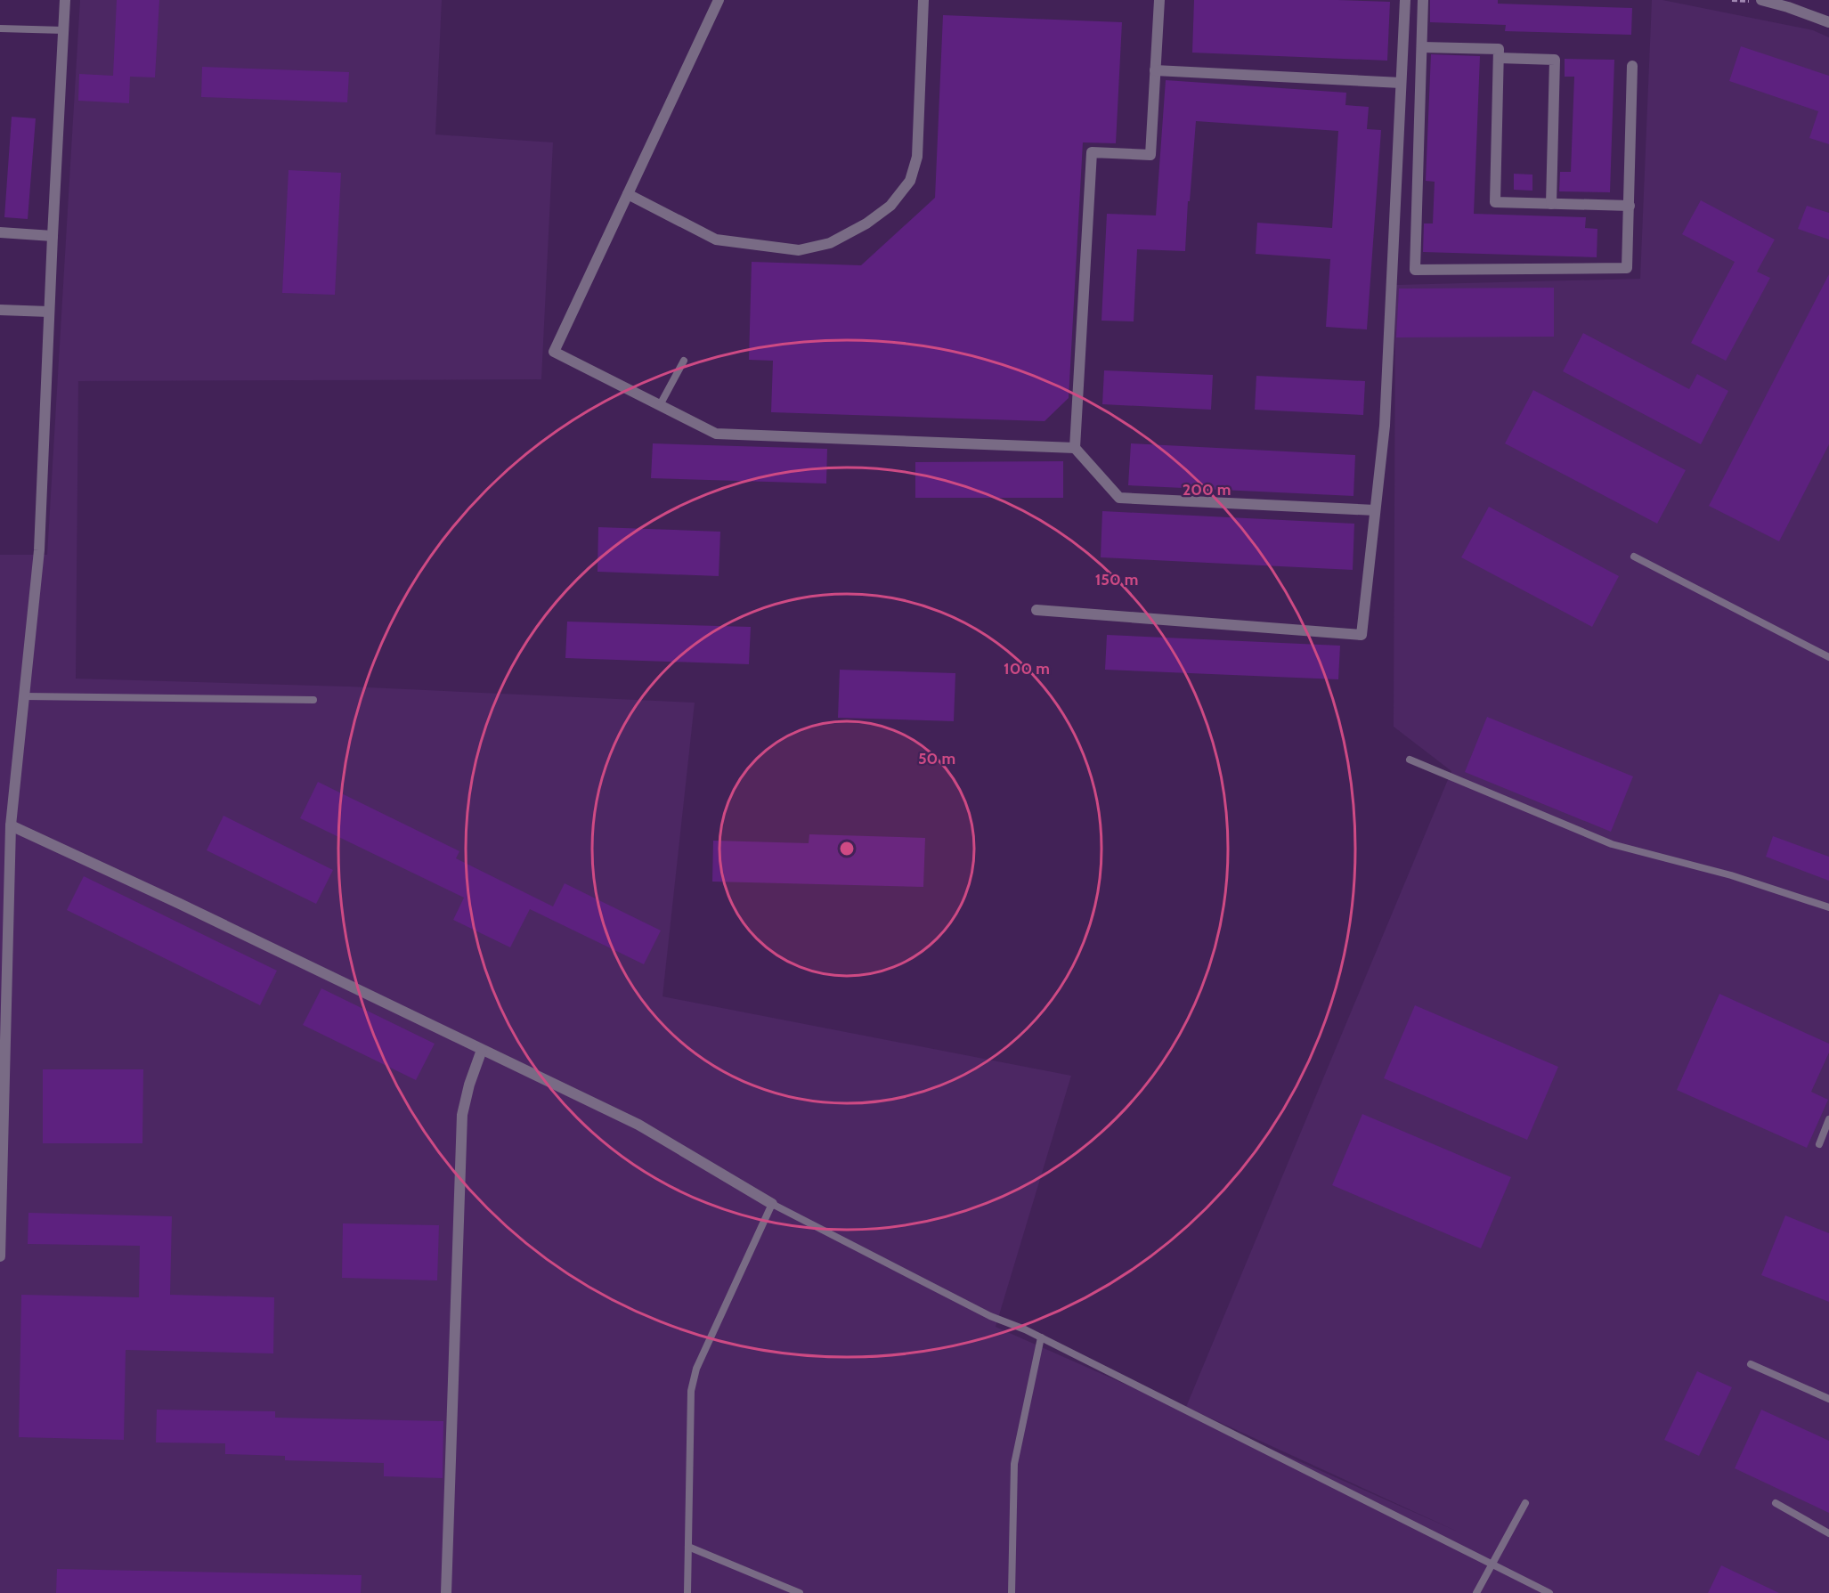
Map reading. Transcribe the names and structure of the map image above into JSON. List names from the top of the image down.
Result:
{
  "rings": [
    "200 m",
    "150 m",
    "100 m",
    "50 m"
  ]
}
